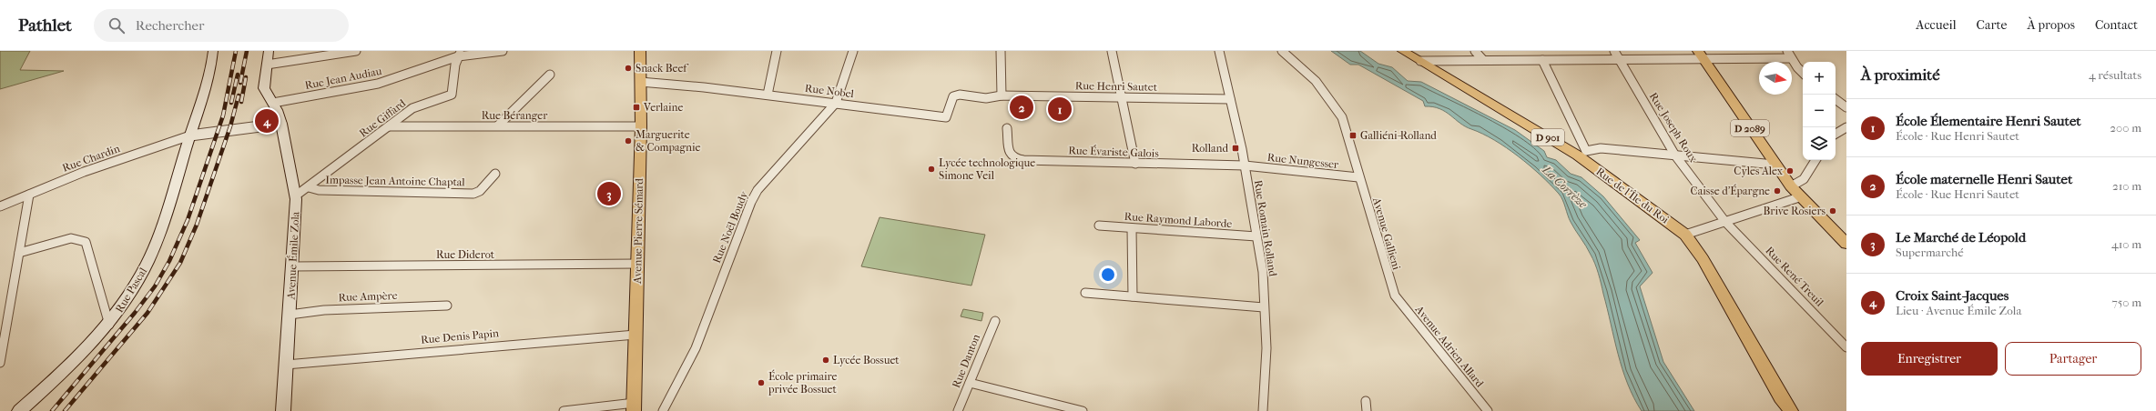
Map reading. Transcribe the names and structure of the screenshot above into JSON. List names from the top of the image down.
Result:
{
  "streets": {
    "main road": [
      "D 2089",
      "D 901",
      "Rue de l'Île du Roi",
      "Avenue Pierre Sémard",
      "Avenue Émile Zola",
      "Rue Pascal"
    ],
    "street": [
      "Rue Jean Audiau",
      "Rue Henri Sautet",
      "Rue Nobel",
      "Rue Béranger",
      "Rue Giffard",
      "Rue Joseph Roux",
      "Rue Évariste Galois",
      "Rue Chardin",
      "Rue Nungesser",
      "Impasse Jean Antoine Chaptal",
      "Rue Raymond Laborde",
      "Rue Noël Boudy",
      "Rue Romain Rolland",
      "Avenue Gallieni",
      "Rue Diderot",
      "Rue René Treuil",
      "Rue Ampère",
      "Rue Denis Papin",
      "Avenue Adrien Allard",
      "Rue Danton"
    ]
  },
  "crossings": [
    ["Rue Jean Audiau", "Rue Giffard"],
    ["Rue Jean Audiau", "Avenue Émile Zola"],
    ["Rue Henri Sautet", "Rue Nobel"],
    ["Rue Henri Sautet", "Rue Romain Rolland"],
    ["Rue Nobel", "Rue Noël Boudy"],
    ["Rue Nobel", "Avenue Pierre Sémard"],
    ["Rue Béranger", "Rue Giffard"],
    ["Rue Béranger", "Avenue Pierre Sémard"],
    ["Rue Giffard", "Impasse Jean Antoine Chaptal"],
    ["Rue Giffard", "Avenue Émile Zola"],
    ["Rue Joseph Roux", "Rue René Treuil"],
    ["Rue Évariste Galois", "Rue Nungesser"],
    ["Rue Évariste Galois", "Rue Romain Rolland"],
    ["Rue Chardin", "Rue Pascal"],
    ["Rue Nungesser", "Rue Romain Rolland"],
    ["Rue Nungesser", "Avenue Gallieni"],
    ["Rue Raymond Laborde", "Rue Romain Rolland"],
    ["Avenue Pierre Sémard", "Rue Diderot"],
    ["Avenue Pierre Sémard", "Rue Denis Papin"],
    ["Avenue Gallieni", "Avenue Adrien Allard"],
    ["Rue Diderot", "Avenue Émile Zola"],
    ["Avenue Émile Zola", "Rue Ampère"],
    ["Avenue Émile Zola", "Rue Denis Papin"]
  ],
  "water": ["La Corrèze"],
  "places": {
    "other": [
      "Snack Beef",
      "Marguerite & Compagnie",
      "Lycée technologique Simone Veil",
      "Cyles Alex",
      "Caisse d'Épargne",
      "Brive Rosiers",
      "Lycée Bossuet",
      "École primaire privée Bossuet"
    ],
    "transit": ["Verlaine", "Galliéni-Rolland", "Rolland"]
  },
  "north": "right",
  "page": {
    "header": "Pathlet",
    "search": "Rechercher",
    "nav": [
      "Accueil",
      "Carte",
      "À propos",
      "Contact"
    ],
    "heading": ["À proximité", "4 résultats"],
    "map_buttons": ["+", "−"],
    "pins": [
      "2",
      "1",
      "4",
      "3"
    ],
    "list": [
      {
        "mark": "1",
        "name": "École Élementaire Henri Sautet",
        "note": "École · Rue Henri Sautet",
        "value": "200 m"
      },
      {
        "mark": "2",
        "name": "École maternelle Henri Sautet",
        "note": "École · Rue Henri Sautet",
        "value": "210 m"
      },
      {
        "mark": "3",
        "name": "Le Marché de Léopold",
        "note": "Supermarché",
        "value": "410 m"
      },
      {
        "mark": "4",
        "name": "Croix Saint-Jacques",
        "note": "Lieu · Avenue Émile Zola",
        "value": "750 m"
      }
    ],
    "buttons": ["Enregistrer", "Partager"]
  }
}
